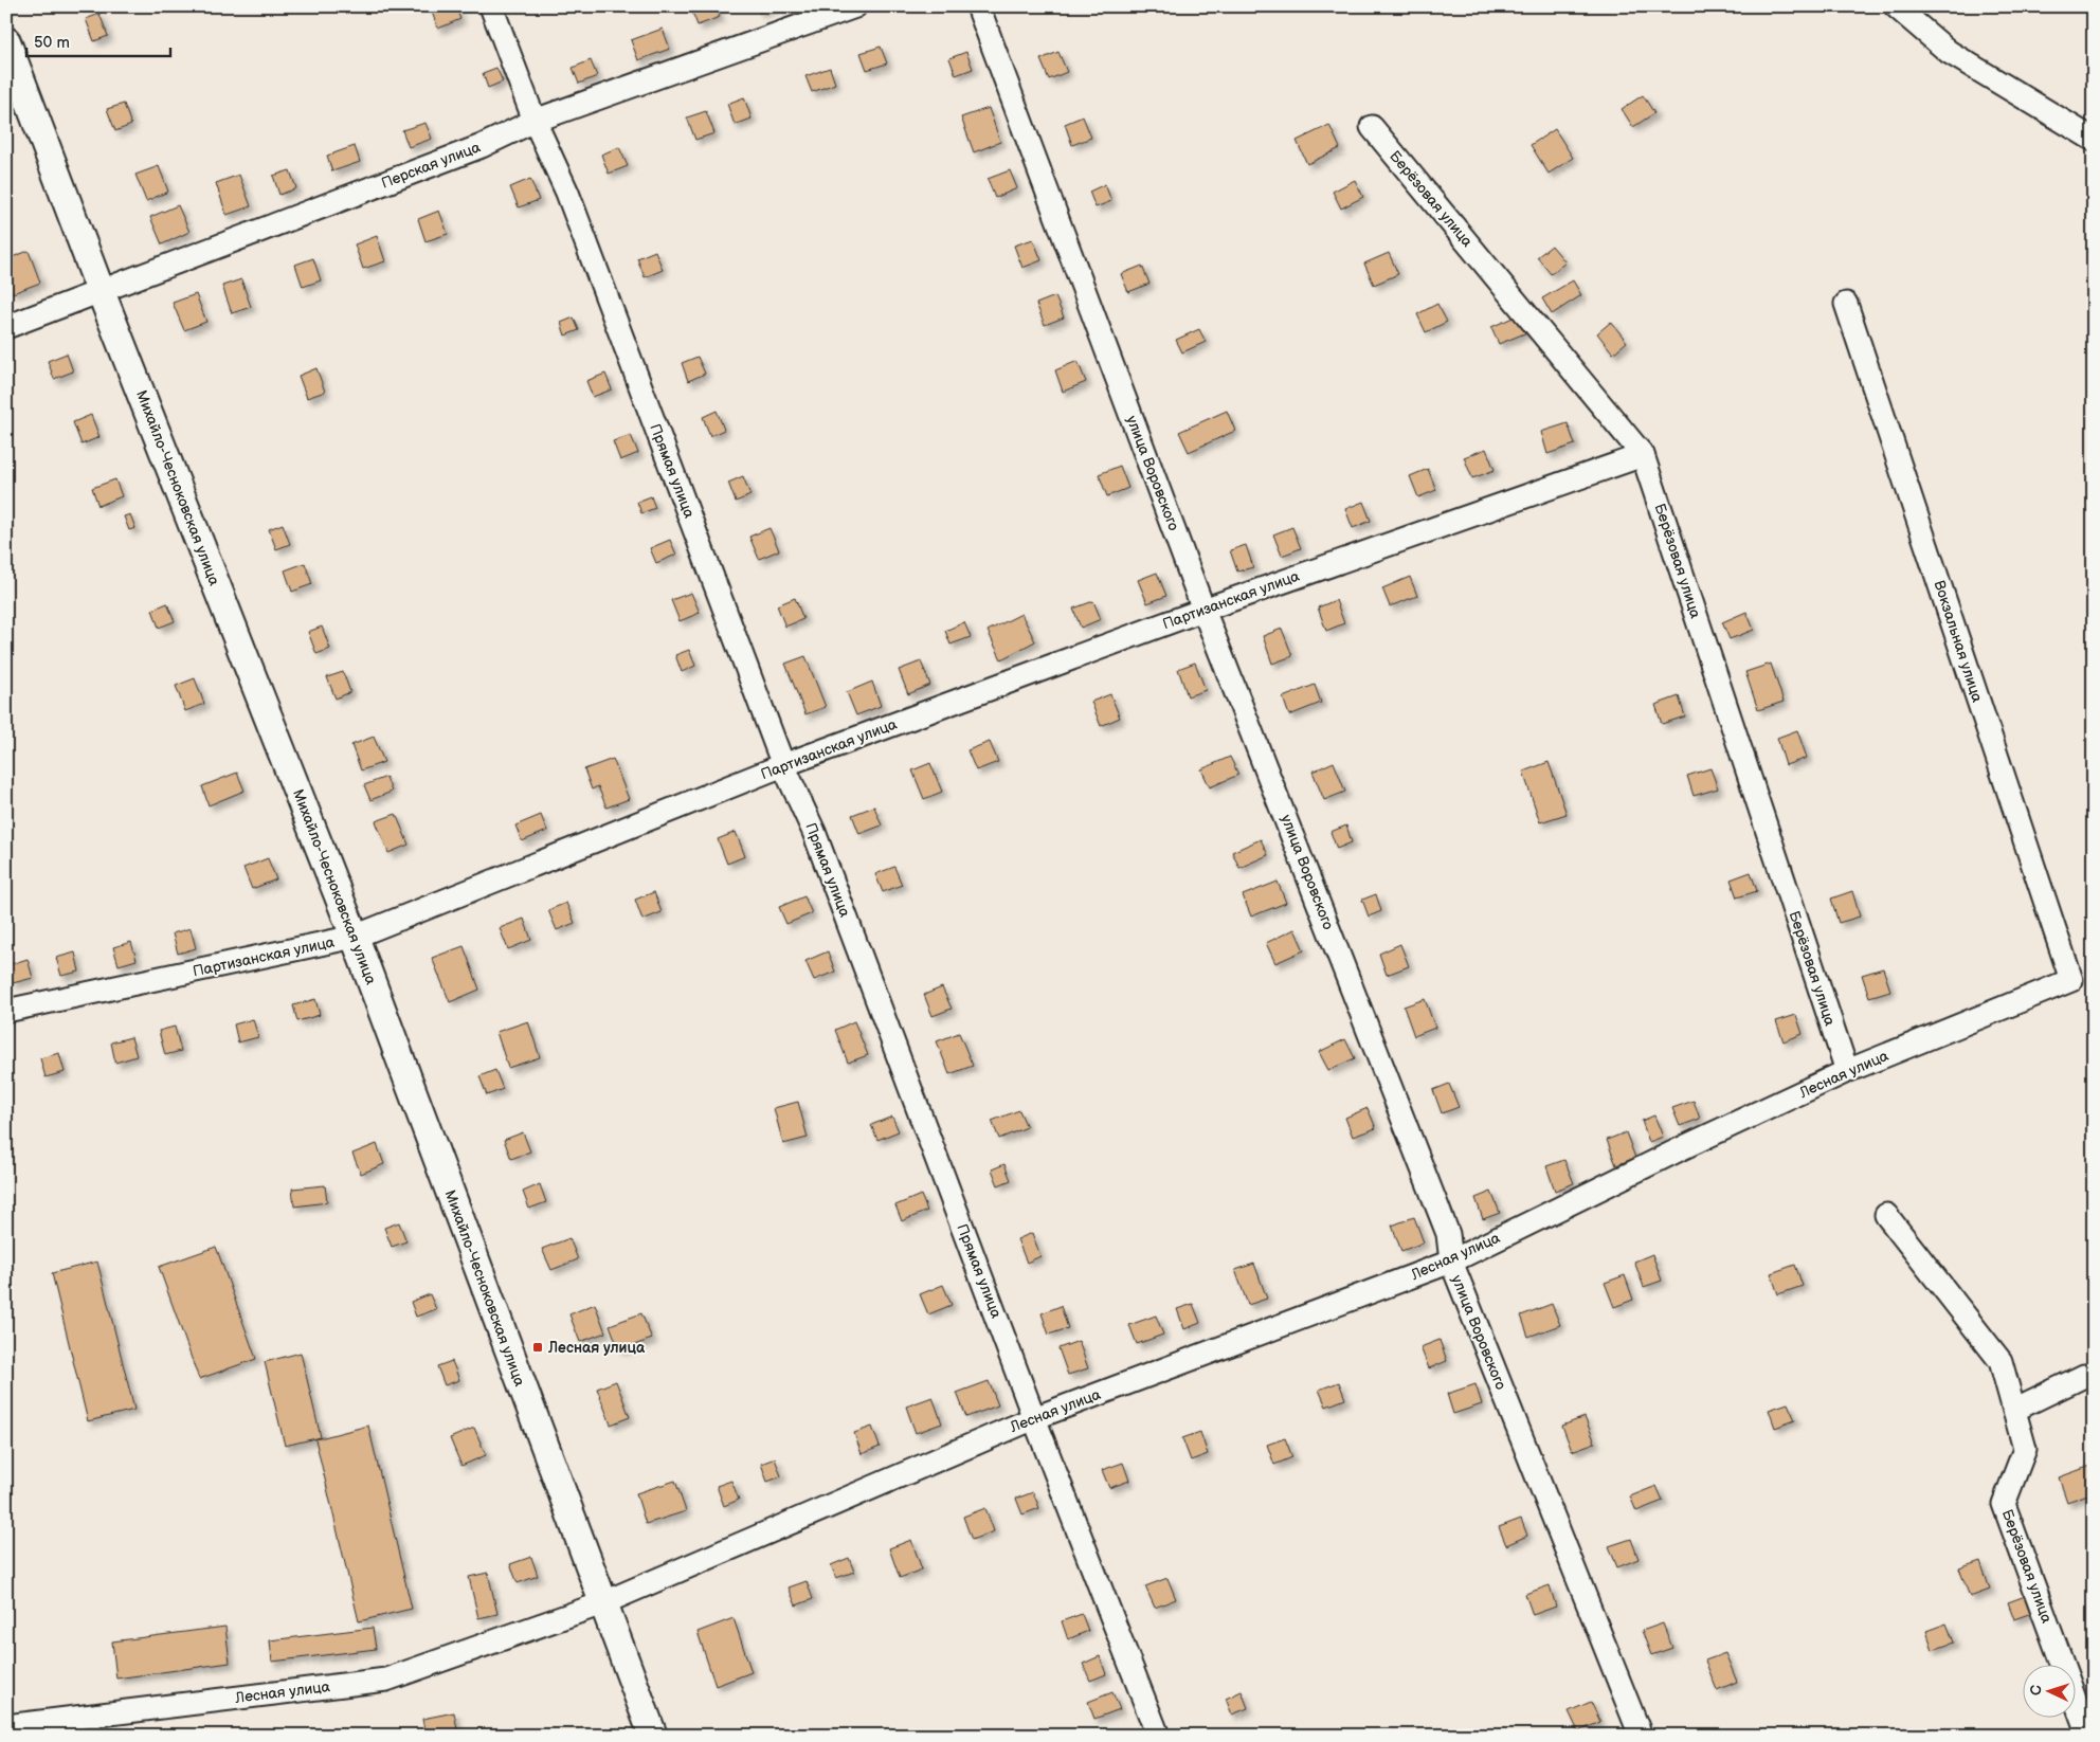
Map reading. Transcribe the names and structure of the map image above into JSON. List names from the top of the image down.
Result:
{
  "streets": {
    "street": [
      "Перская улица",
      "Берёзовая улица",
      "Прямая улица",
      "улица Воровского",
      "Михайло-Чесноковская улица",
      "Партизанская улица",
      "Вокзальная улица",
      "Лесная улица"
    ]
  },
  "crossings": [
    ["Перская улица", "Прямая улица"],
    ["Перская улица", "Михайло-Чесноковская улица"],
    ["Берёзовая улица", "Партизанская улица"],
    ["Берёзовая улица", "Лесная улица"],
    ["Прямая улица", "Партизанская улица"],
    ["Прямая улица", "Лесная улица"],
    ["улица Воровского", "Партизанская улица"],
    ["улица Воровского", "Лесная улица"],
    ["Михайло-Чесноковская улица", "Партизанская улица"],
    ["Михайло-Чесноковская улица", "Лесная улица"],
    ["Вокзальная улица", "Лесная улица"]
  ],
  "places": {
    "transit": ["Лесная улица"]
  },
  "scale_bar": "50 m",
  "north": "left"
}
